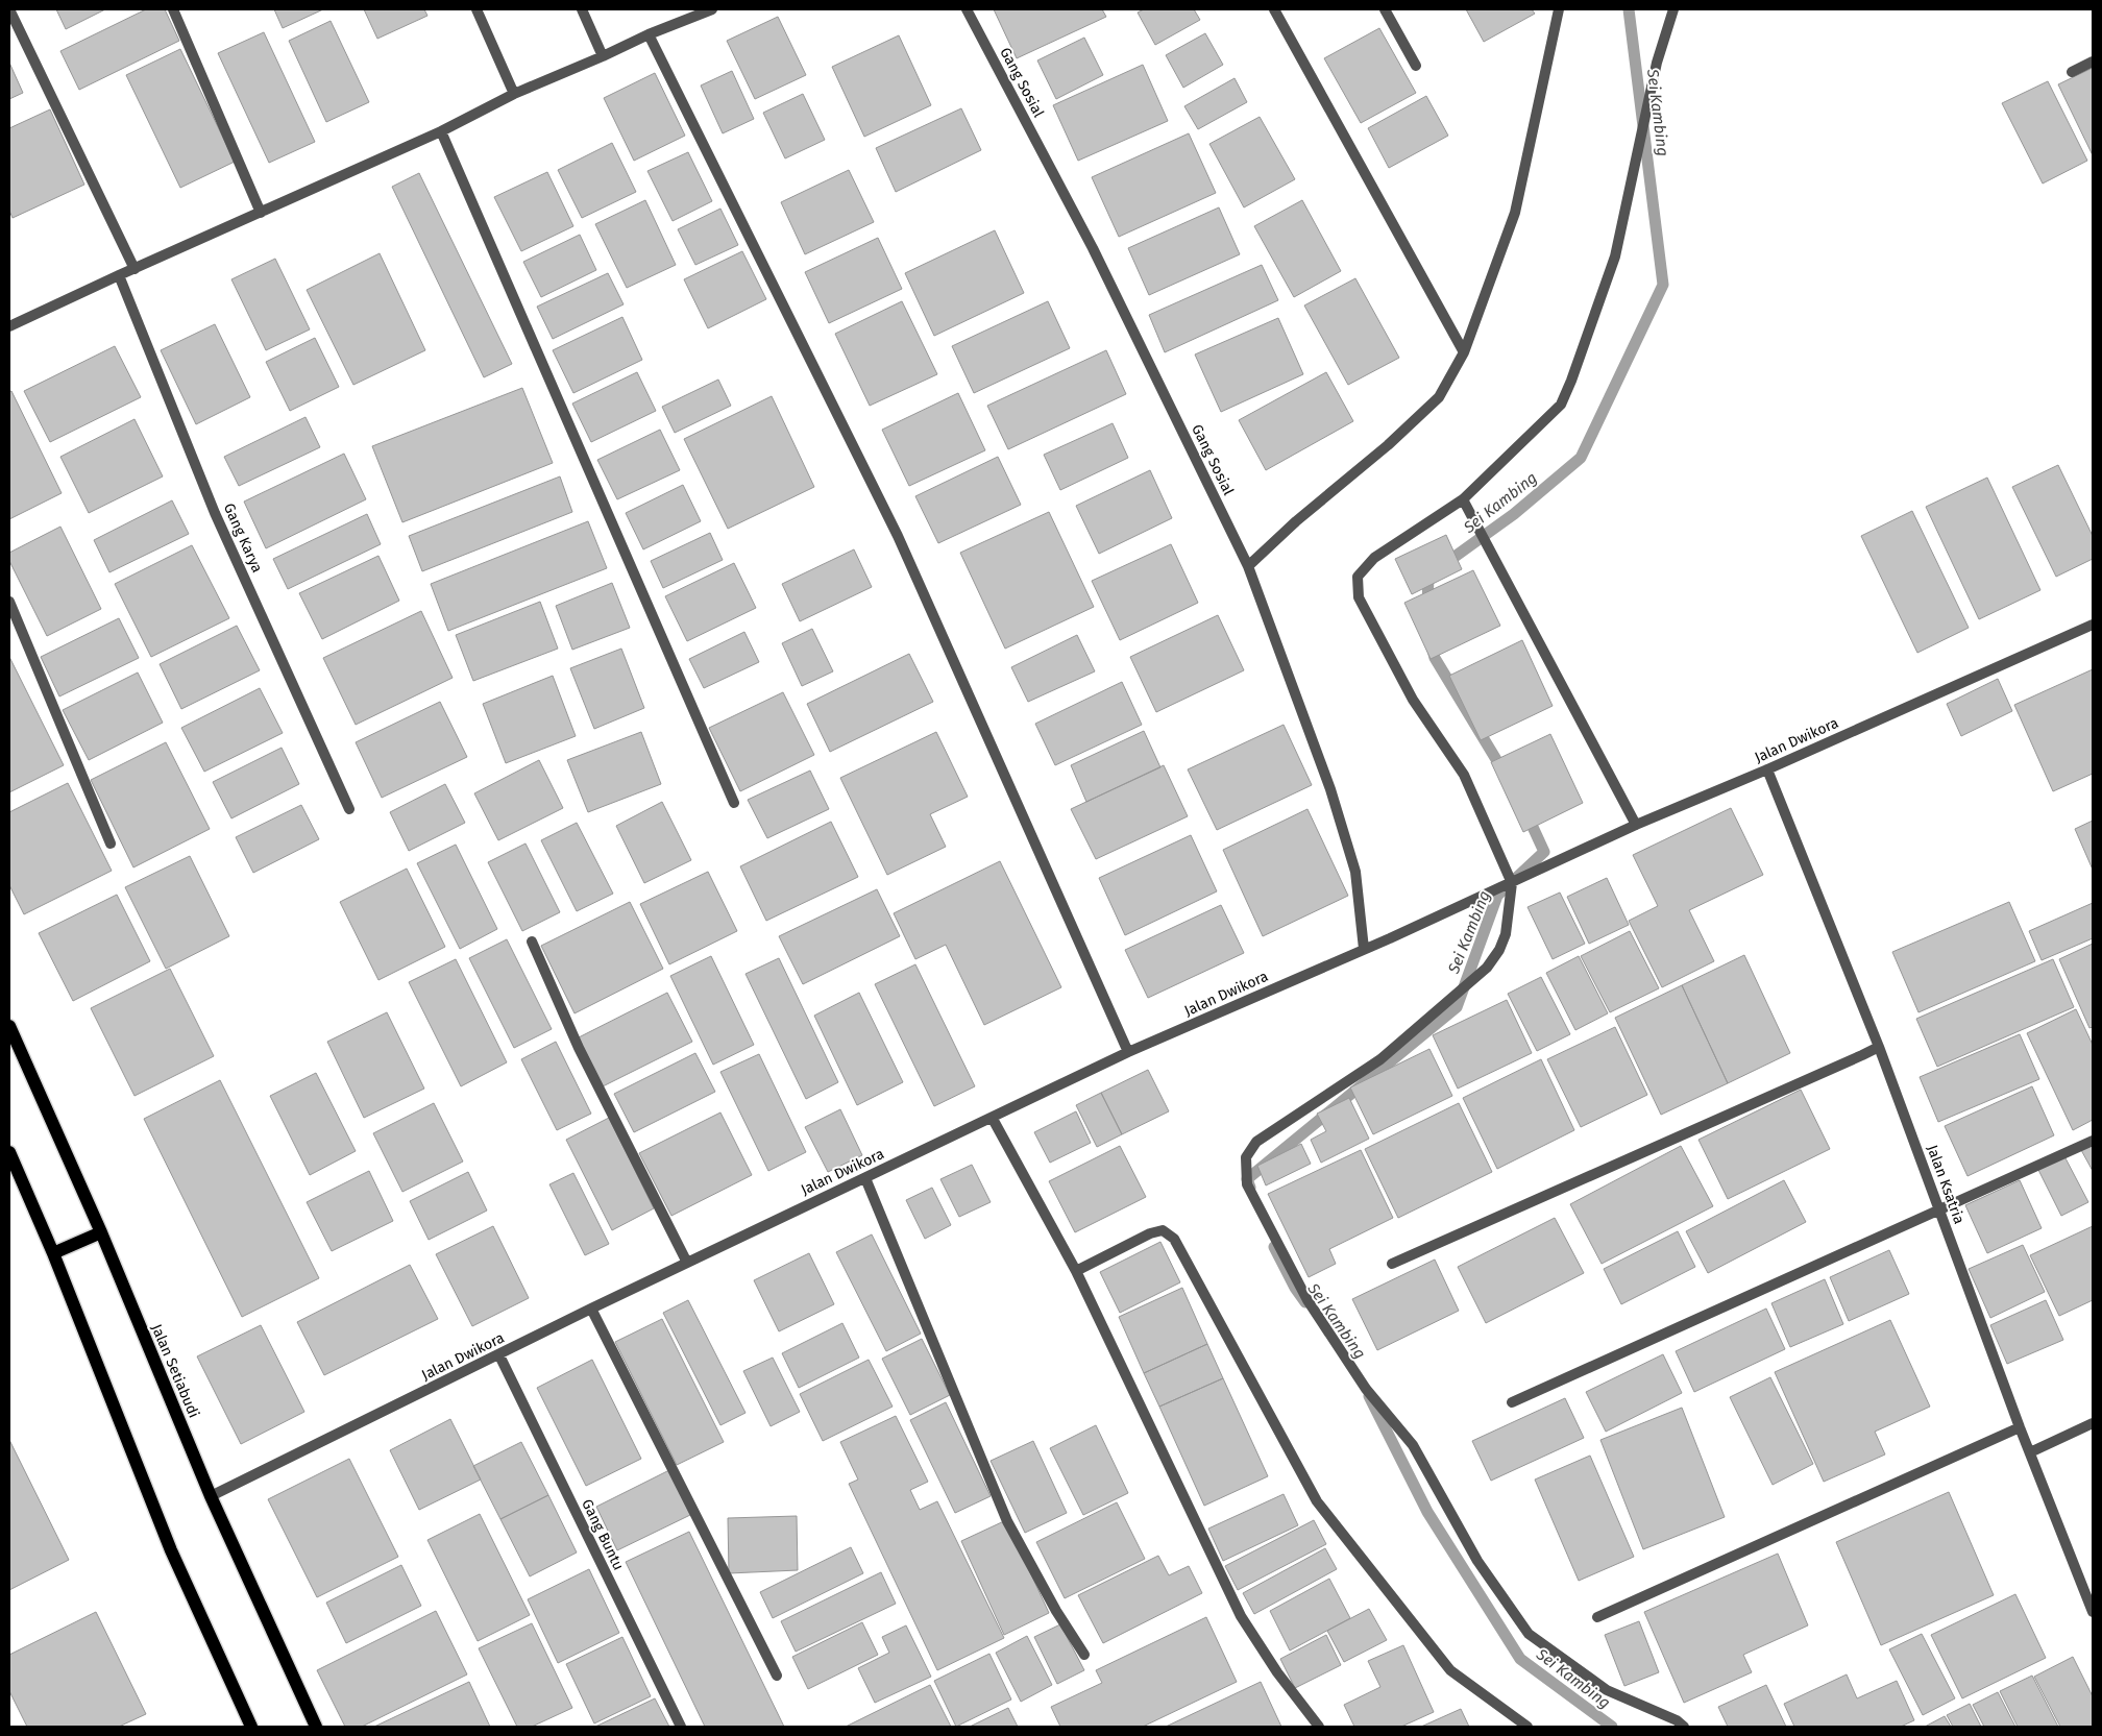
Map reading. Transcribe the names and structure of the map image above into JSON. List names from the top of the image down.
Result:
{
  "streets": {
    "main road": ["Jalan Setiabudi"],
    "street": [
      "Gang Sosial",
      "Gang Karya",
      "Jalan Dwikora",
      "Jalan Ksatria",
      "Gang Buntu"
    ]
  },
  "crossings": [
    ["Gang Sosial", "Jalan Dwikora"],
    ["Jalan Dwikora", "Jalan Ksatria"],
    ["Jalan Dwikora", "Jalan Setiabudi"],
    ["Jalan Dwikora", "Gang Buntu"]
  ],
  "water": ["Sei Kambing"]
}
